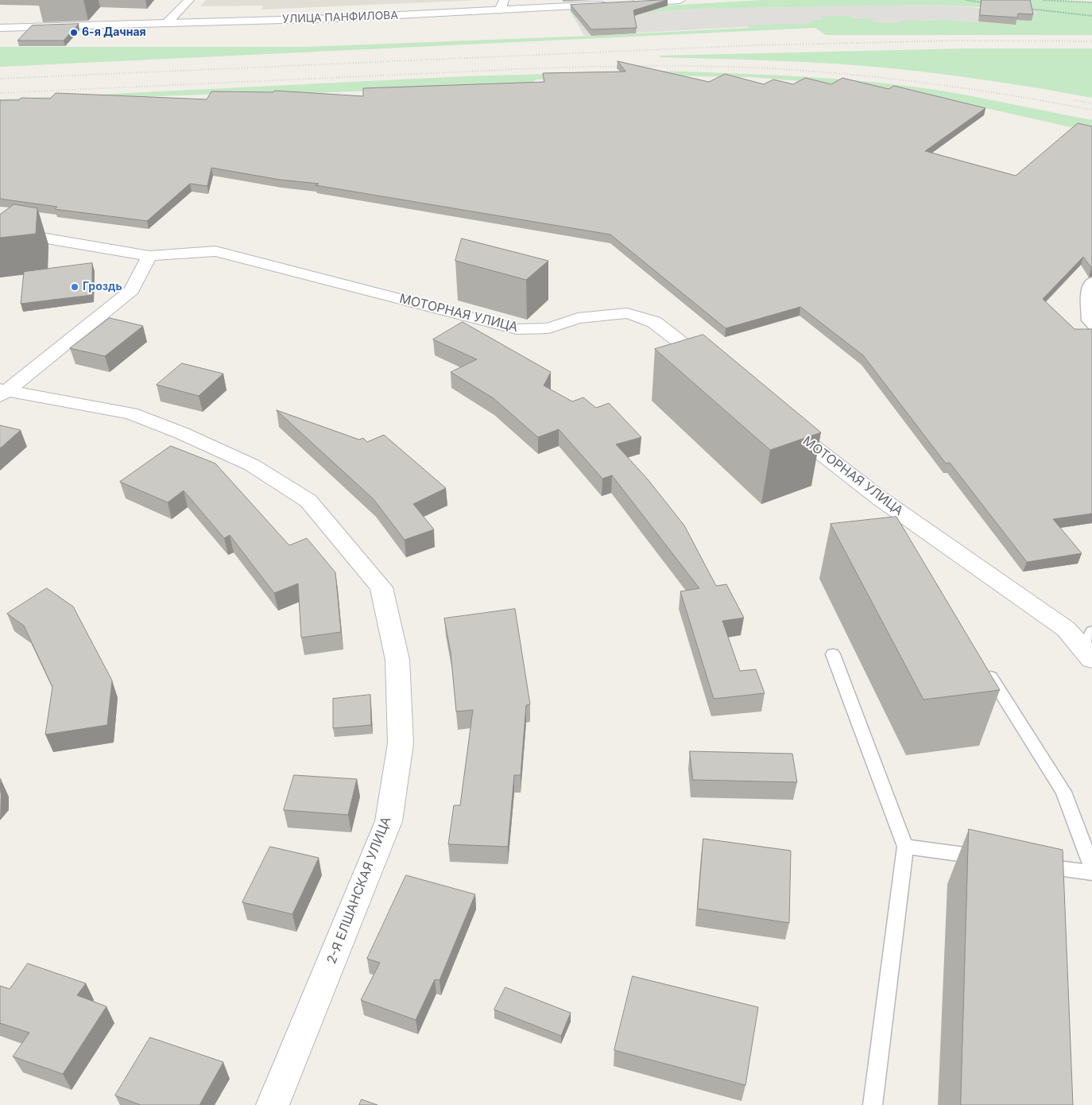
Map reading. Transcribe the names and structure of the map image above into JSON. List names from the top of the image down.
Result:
{
  "streets": {
    "street": ["УЛИЦА ПАНФИЛОВА", "МОТОРНАЯ УЛИЦА", "2-Я ЕЛШАНСКАЯ УЛИЦА"]
  },
  "places": ["6-я Дачная", "Гроздь"]
}
